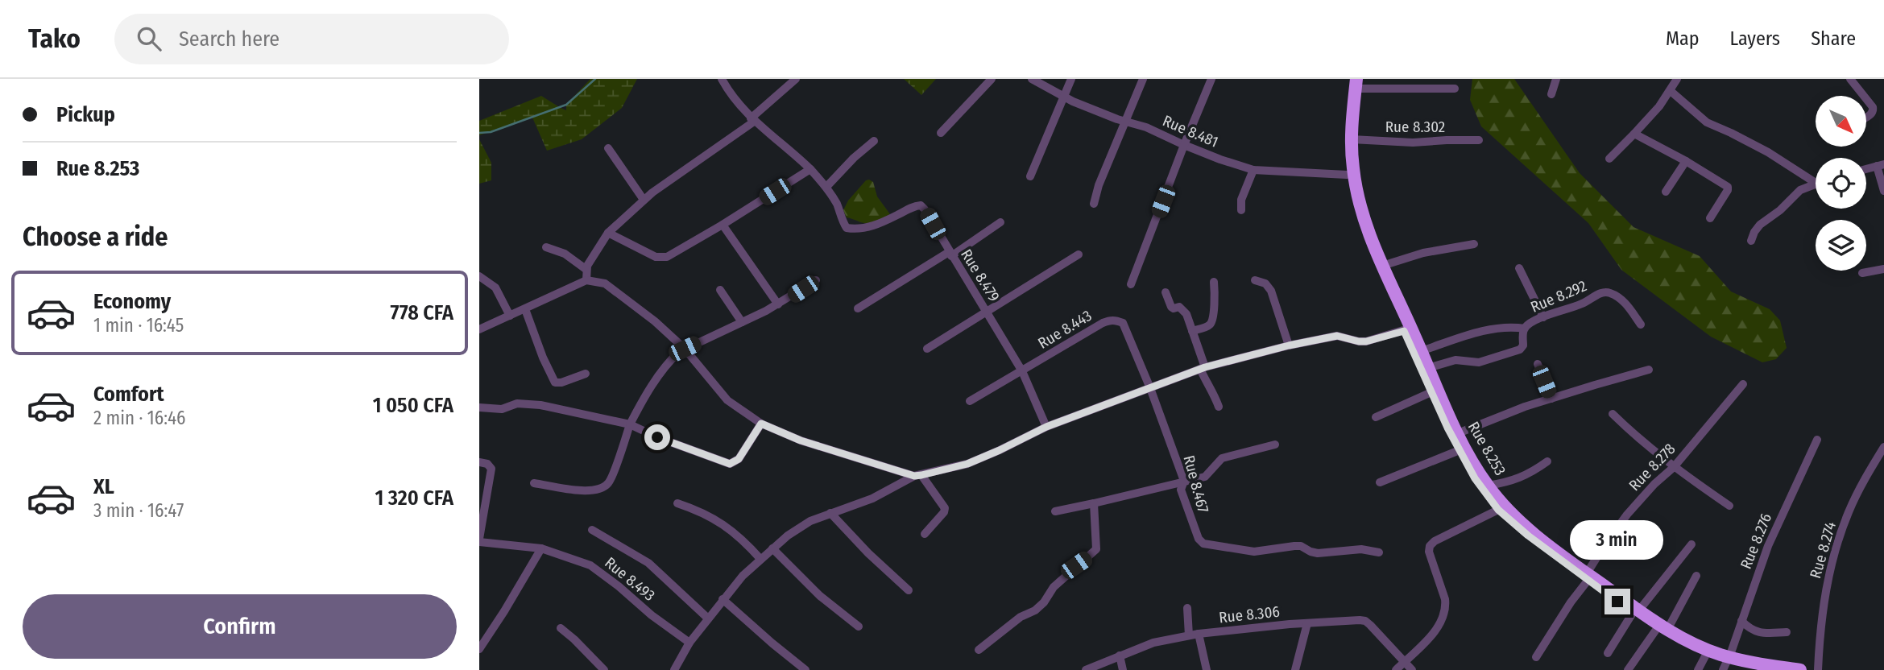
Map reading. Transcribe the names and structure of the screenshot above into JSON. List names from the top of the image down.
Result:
{
  "streets": {
    "highway": ["Rue 8.253"],
    "street": [
      "Rue 8.302",
      "Rue 8.481",
      "Rue 8.479",
      "Rue 8.292",
      "Rue 8.443",
      "Rue 8.278",
      "Rue 8.467",
      "Rue 8.276",
      "Rue 8.274",
      "Rue 8.493",
      "Rue 8.306"
    ]
  },
  "crossings": [
    ["Rue 8.302", "Rue 8.253"],
    ["Rue 8.481", "Rue 8.253"],
    ["Rue 8.479", "Rue 8.443"],
    ["Rue 8.292", "Rue 8.253"],
    ["Rue 8.443", "Rue 8.467"],
    ["Rue 8.253", "Rue 8.278"],
    ["Rue 8.253", "Rue 8.276"]
  ],
  "north": "bottom right",
  "page": {
    "header": "Tako",
    "search": "Search here",
    "nav": ["Map", "Layers", "Share"],
    "banner": ["Pickup", "Rue 8.253"],
    "heading": "Choose a ride",
    "list": [
      {
        "name": "Economy",
        "note": "1 min · 16:45",
        "value": "778 CFA"
      },
      {
        "name": "Comfort",
        "note": "2 min · 16:46",
        "value": "1 050 CFA"
      },
      {
        "name": "XL",
        "note": "3 min · 16:47",
        "value": "1 320 CFA"
      }
    ],
    "bubble": "3 min",
    "buttons": "Confirm"
  }
}
